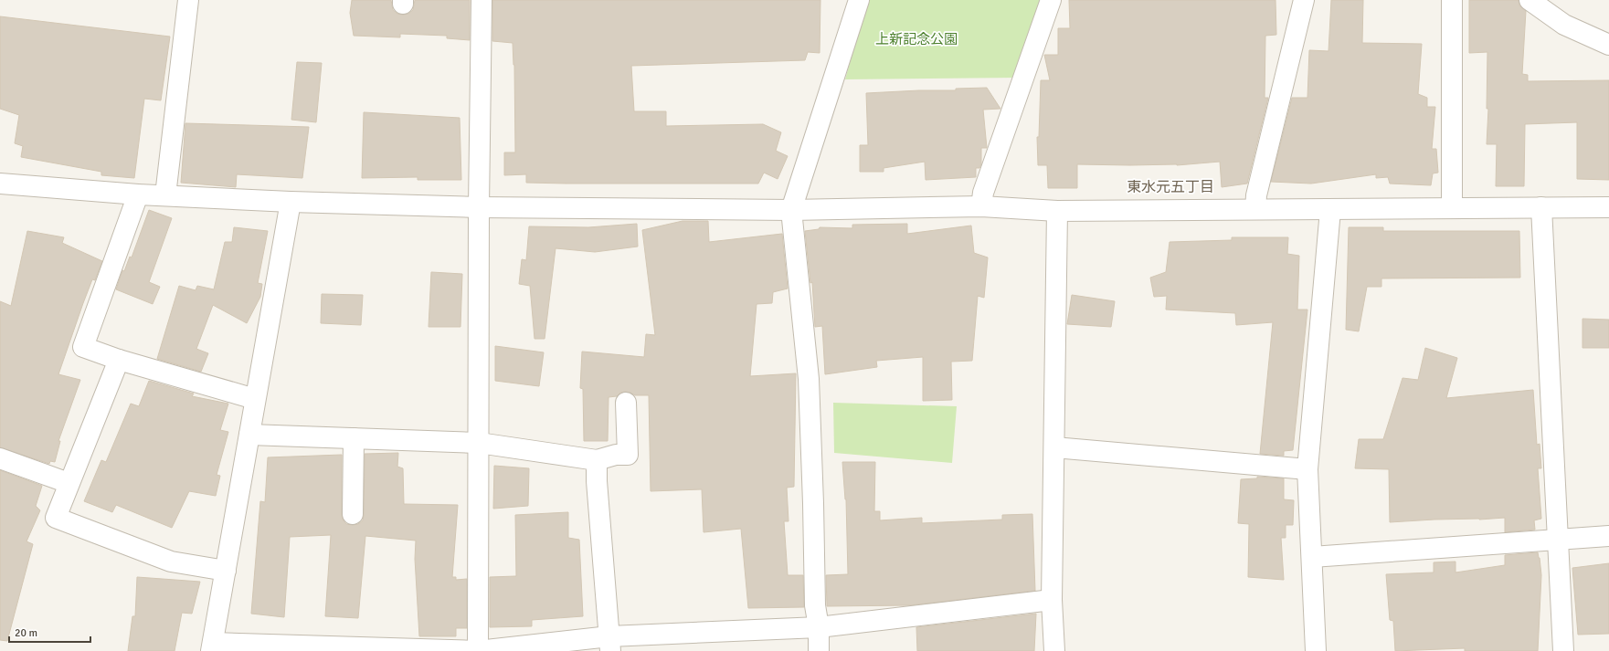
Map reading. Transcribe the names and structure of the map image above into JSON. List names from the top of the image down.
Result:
{
  "districts": ["東水元五丁目"],
  "parks": ["上新記念公園"],
  "scale_bar": "20 m"
}
